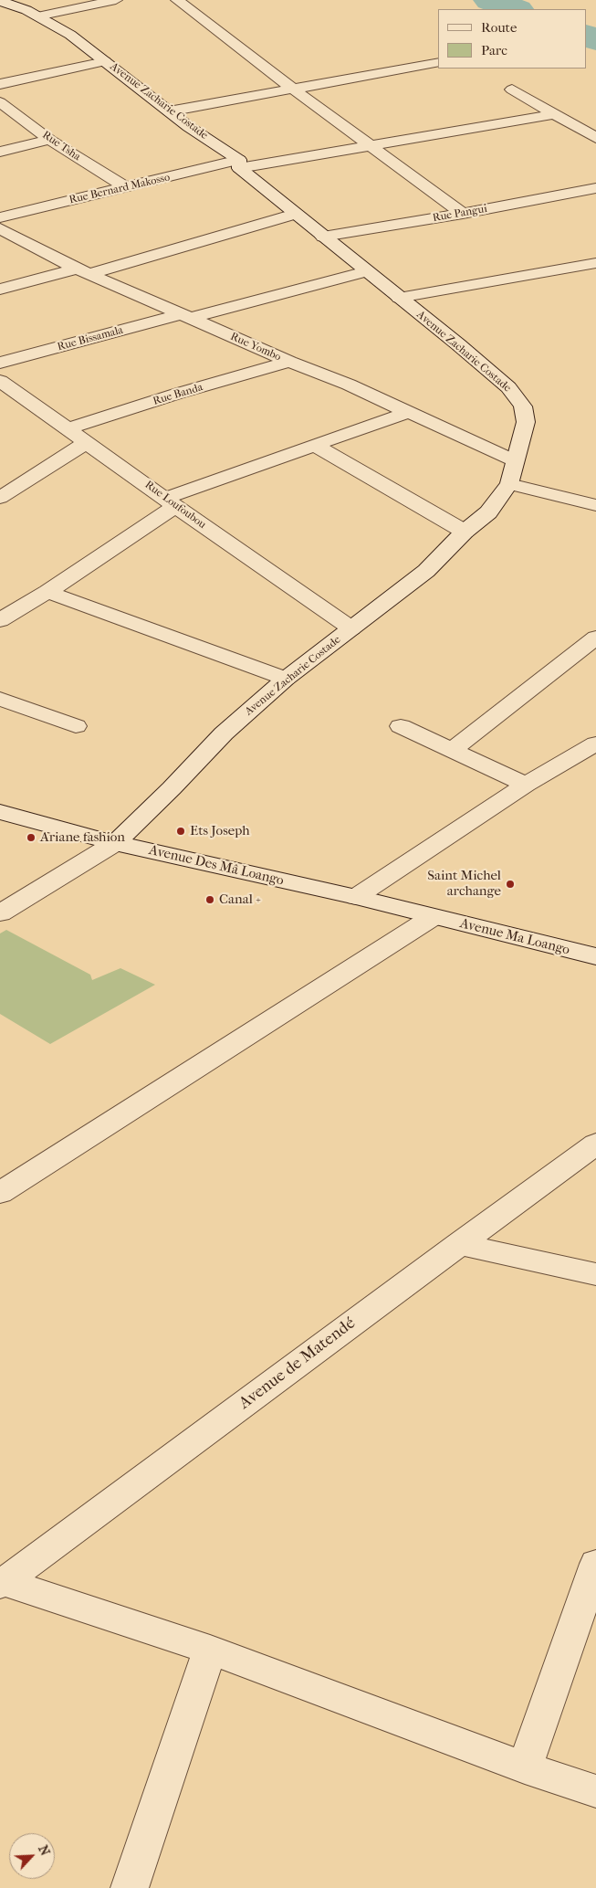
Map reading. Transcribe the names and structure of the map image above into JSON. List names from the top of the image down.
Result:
{
  "streets": {
    "street": [
      "Avenue Zacharie Costade",
      "Rue Tsha",
      "Rue Bernard Makosso",
      "Rue Pangui",
      "Rue Bissamala",
      "Rue Yombo",
      "Rue Banda",
      "Rue Loufoubou",
      "Avenue Des Mâ Loango",
      "Avenue Ma Loango",
      "Avenue de Matendé"
    ]
  },
  "crossings": [
    ["Avenue Zacharie Costade", "Rue Bernard Makosso"],
    ["Avenue Zacharie Costade", "Rue Pangui"],
    ["Avenue Zacharie Costade", "Rue Bissamala"],
    ["Avenue Zacharie Costade", "Rue Yombo"],
    ["Avenue Zacharie Costade", "Rue Loufoubou"],
    ["Avenue Zacharie Costade", "Avenue Des Mâ Loango"],
    ["Rue Tsha", "Rue Bernard Makosso"],
    ["Rue Bissamala", "Rue Yombo"],
    ["Rue Yombo", "Rue Banda"],
    ["Rue Banda", "Rue Loufoubou"],
    ["Avenue Des Mâ Loango", "Avenue Ma Loango"]
  ],
  "places": [
    "Ets Joseph",
    "Ariane fashion",
    "Saint Michel archange",
    "Canal +"
  ],
  "legend": ["Route", "Parc"],
  "north": "top right"
}
